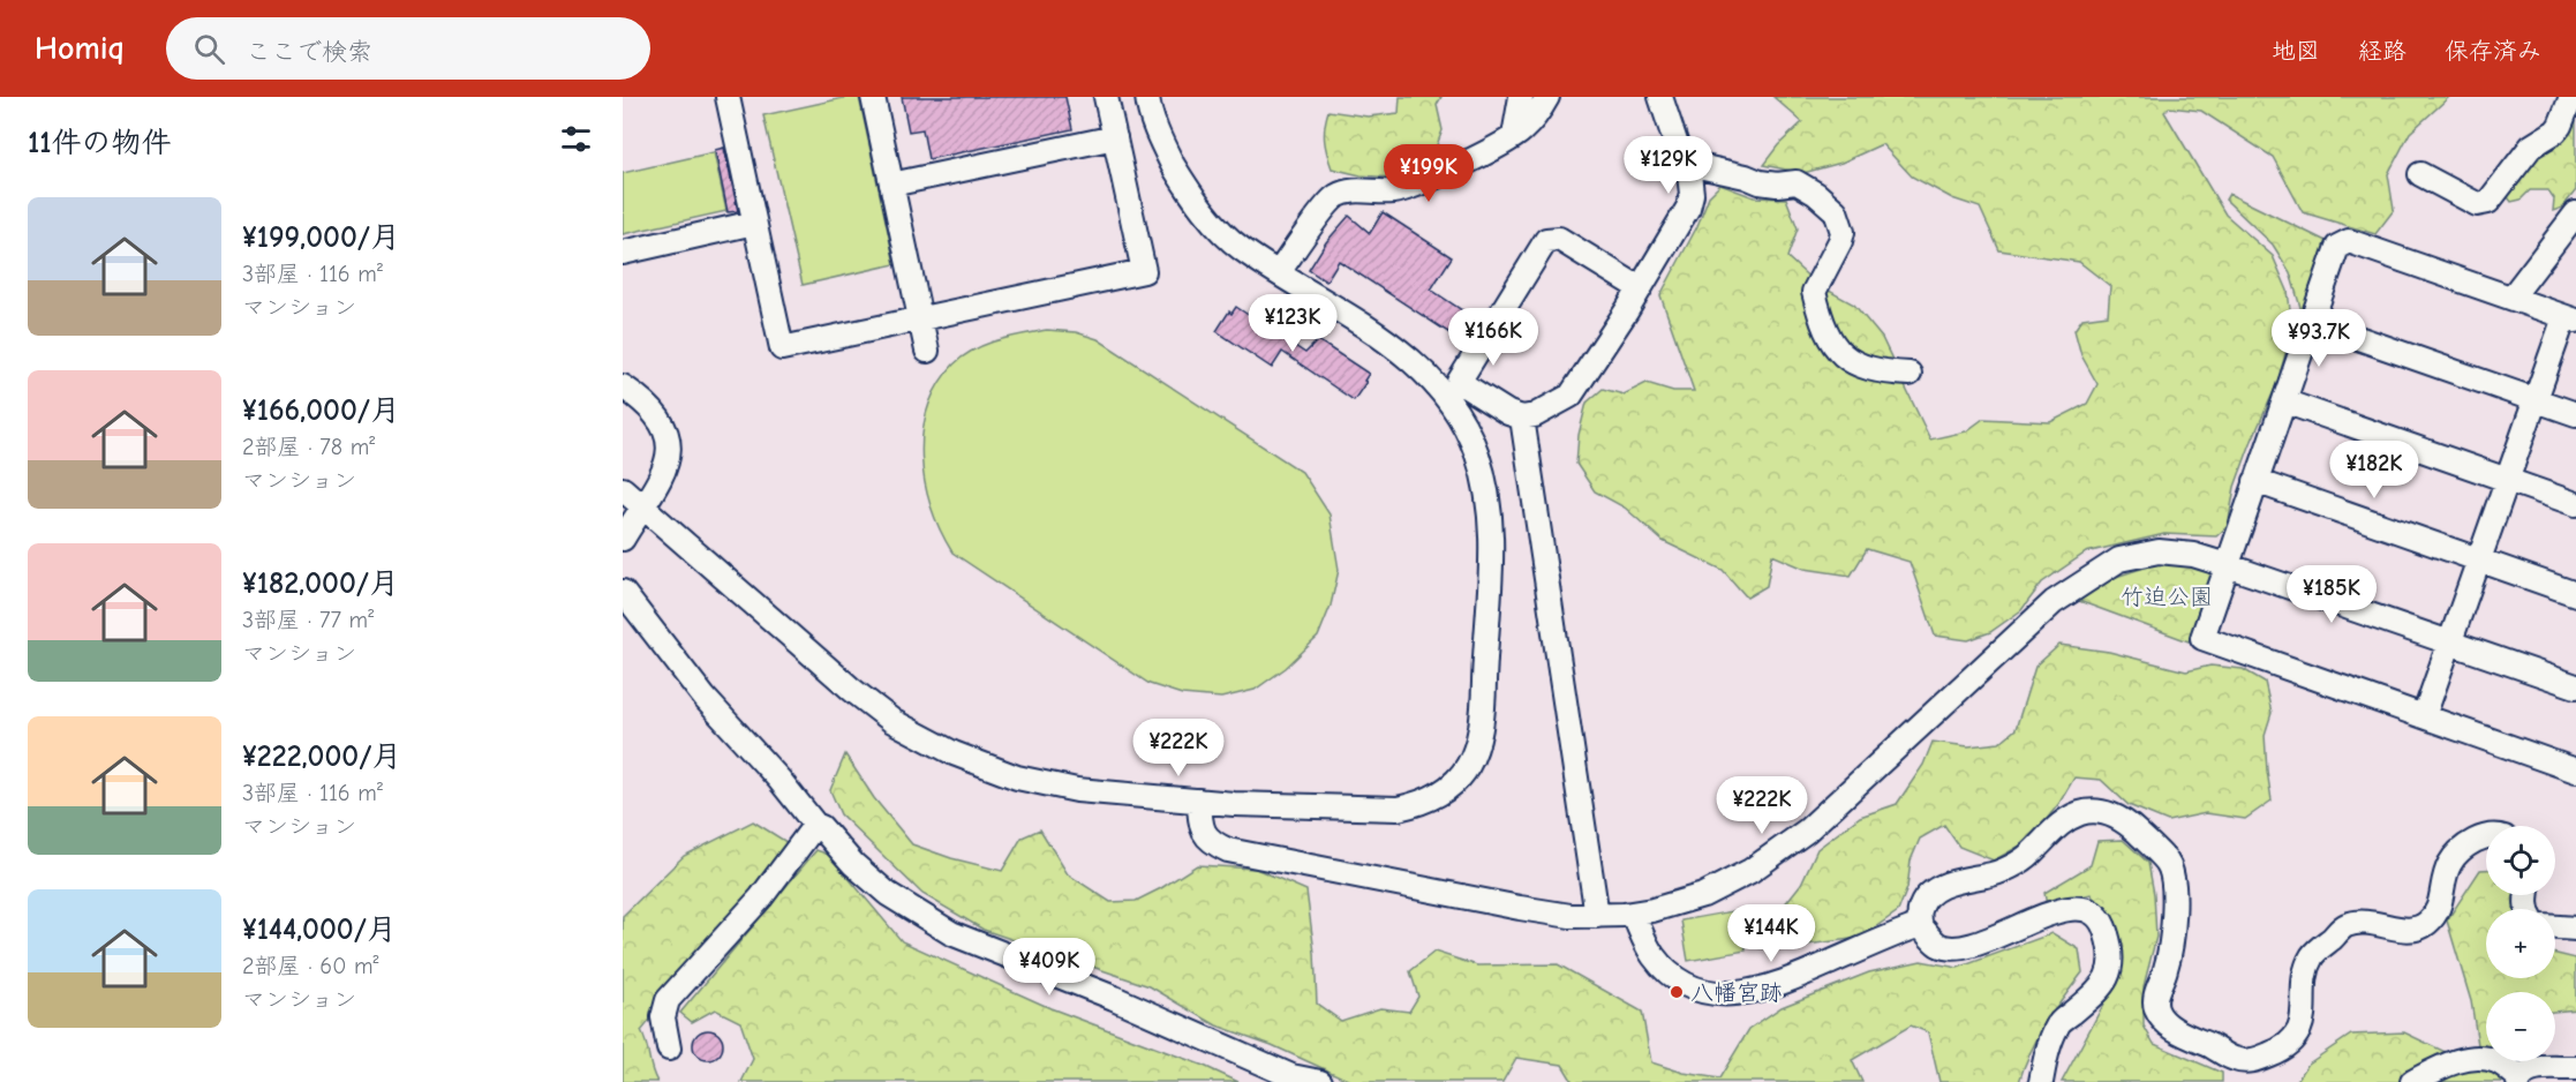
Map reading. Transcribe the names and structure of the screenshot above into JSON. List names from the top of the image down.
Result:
{
  "parks": ["竹迫公園"],
  "places": ["八幡宮跡"],
  "page": {
    "header": "Homiq",
    "search": "ここで検索",
    "nav": ["地図", "経路", "保存済み"],
    "heading": "11件の物件",
    "price": [
      "¥129K",
      "¥199K",
      "¥123K",
      "¥166K",
      "¥93.7K",
      "¥182K",
      "¥185K",
      "¥222K",
      "¥222K",
      "¥144K",
      "¥409K"
    ],
    "list": [
      {
        "name": "¥199,000/月",
        "note": "3部屋 · 116 m² · マンション"
      },
      {
        "name": "¥166,000/月",
        "note": "2部屋 · 78 m² · マンション"
      },
      {
        "name": "¥182,000/月",
        "note": "3部屋 · 77 m² · マンション"
      },
      {
        "name": "¥222,000/月",
        "note": "3部屋 · 116 m² · マンション"
      },
      {
        "name": "¥144,000/月",
        "note": "2部屋 · 60 m² · マンション"
      }
    ],
    "map_buttons": ["+", "−"]
  }
}
